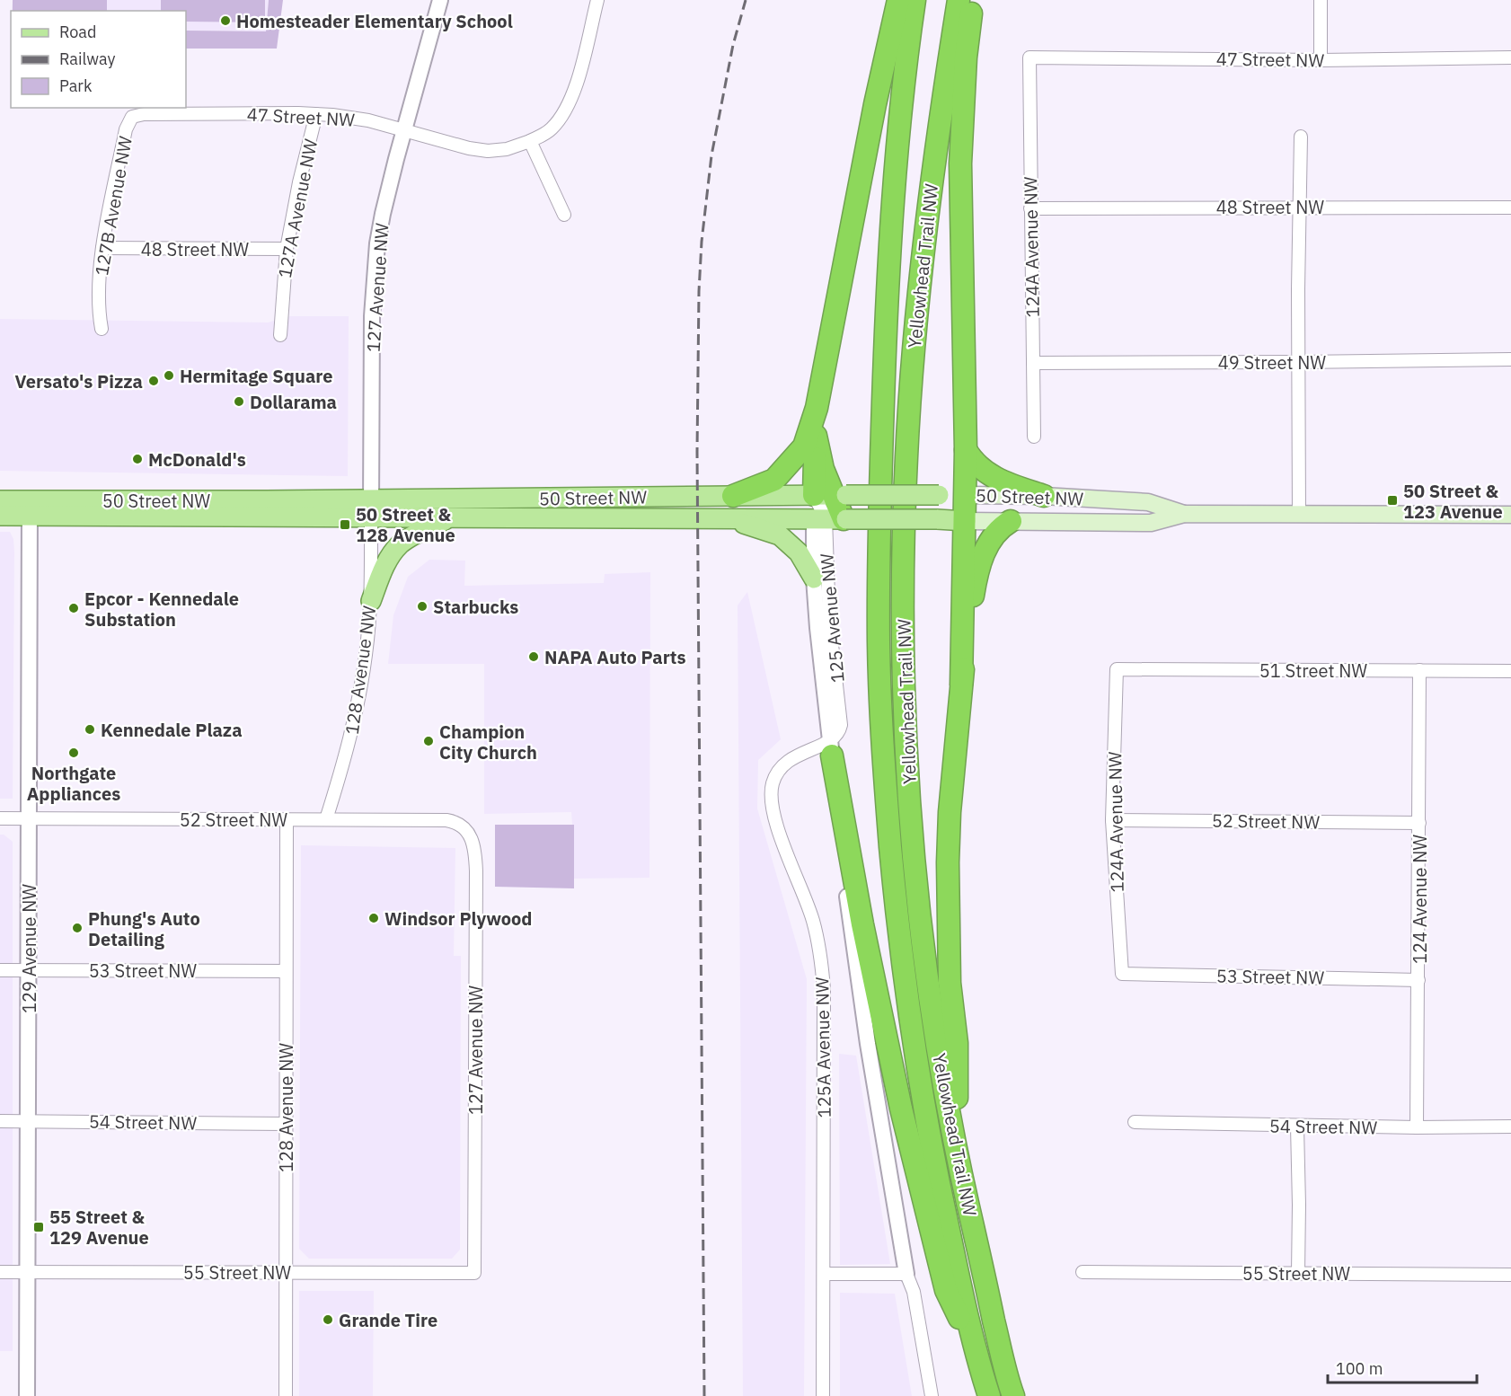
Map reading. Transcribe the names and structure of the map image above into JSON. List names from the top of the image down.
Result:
{
  "streets": {
    "highway": ["Yellowhead Trail NW"],
    "main road": ["50 Street NW"],
    "street": [
      "47 Street NW",
      "127B Avenue NW",
      "48 Street NW",
      "127A Avenue NW",
      "124A Avenue NW",
      "127 Avenue NW",
      "49 Street NW",
      "125 Avenue NW",
      "128 Avenue NW",
      "51 Street NW",
      "52 Street NW",
      "124 Avenue NW",
      "129 Avenue NW",
      "53 Street NW",
      "125A Avenue NW",
      "54 Street NW",
      "55 Street NW"
    ]
  },
  "crossings": [
    ["47 Street NW", "127B Avenue NW"],
    ["47 Street NW", "127A Avenue NW"],
    ["47 Street NW", "124A Avenue NW"],
    ["47 Street NW", "127 Avenue NW"],
    ["127B Avenue NW", "48 Street NW"],
    ["48 Street NW", "127A Avenue NW"],
    ["48 Street NW", "124A Avenue NW"],
    ["124A Avenue NW", "49 Street NW"],
    ["124A Avenue NW", "51 Street NW"],
    ["124A Avenue NW", "52 Street NW"],
    ["124A Avenue NW", "53 Street NW"],
    ["127 Avenue NW", "50 Street NW"],
    ["127 Avenue NW", "128 Avenue NW"],
    ["127 Avenue NW", "52 Street NW"],
    ["127 Avenue NW", "55 Street NW"],
    ["50 Street NW", "125 Avenue NW"],
    ["50 Street NW", "128 Avenue NW"],
    ["50 Street NW", "129 Avenue NW"],
    ["125 Avenue NW", "125A Avenue NW"],
    ["128 Avenue NW", "52 Street NW"],
    ["128 Avenue NW", "53 Street NW"],
    ["128 Avenue NW", "54 Street NW"],
    ["128 Avenue NW", "55 Street NW"],
    ["51 Street NW", "124 Avenue NW"],
    ["52 Street NW", "124 Avenue NW"],
    ["52 Street NW", "129 Avenue NW"],
    ["124 Avenue NW", "53 Street NW"],
    ["124 Avenue NW", "54 Street NW"],
    ["129 Avenue NW", "53 Street NW"],
    ["129 Avenue NW", "54 Street NW"],
    ["129 Avenue NW", "55 Street NW"]
  ],
  "places": {
    "other": [
      "Homesteader Elementary School",
      "Hermitage Square",
      "Versato's Pizza",
      "Dollarama",
      "McDonald's",
      "Starbucks",
      "Epcor - Kennedale Substation",
      "NAPA Auto Parts",
      "Kennedale Plaza",
      "Champion City Church",
      "Northgate Appliances",
      "Windsor Plywood",
      "Phung's Auto Detailing",
      "Grande Tire"
    ],
    "transit": ["50 Street & 123 Avenue", "50 Street & 128 Avenue", "55 Street & 129 Avenue"]
  },
  "legend": ["Road", "Railway", "Park"],
  "scale_bar": "100 m"
}
